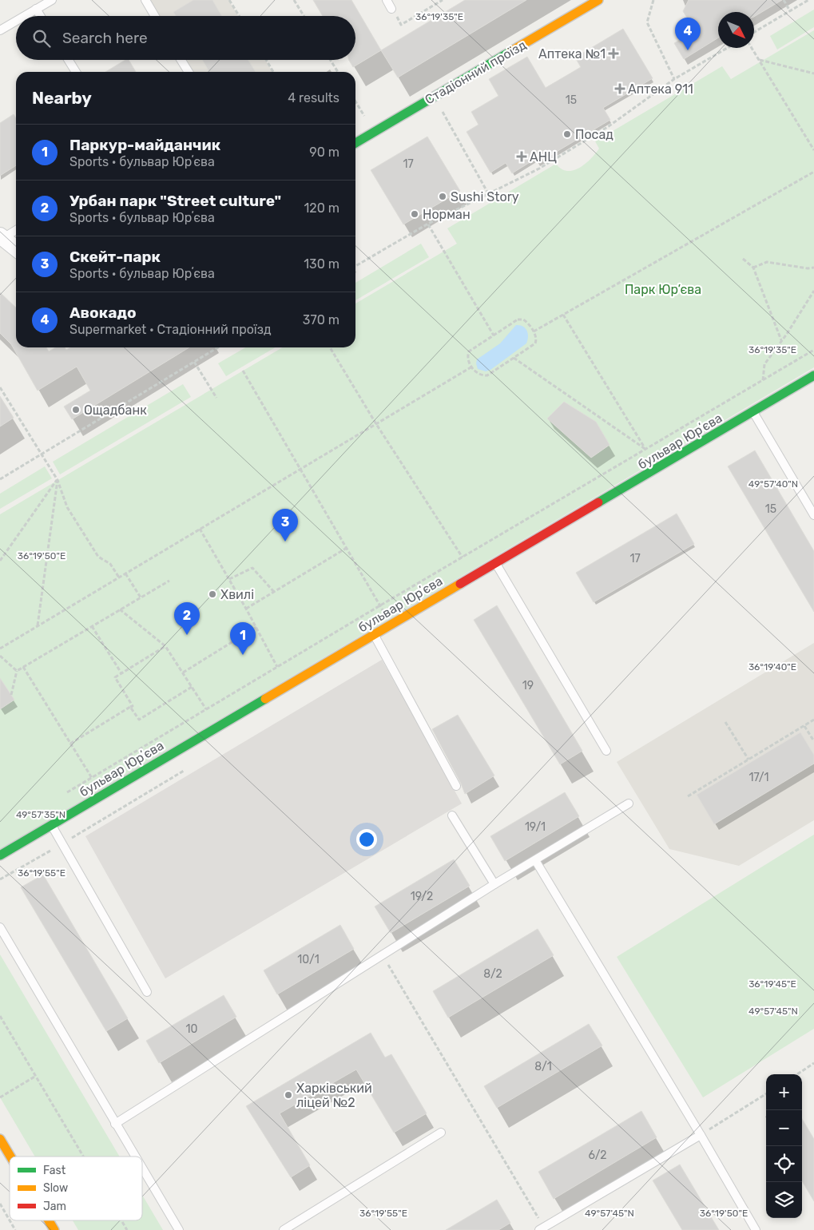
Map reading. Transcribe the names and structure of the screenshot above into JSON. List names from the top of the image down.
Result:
{
  "streets": {
    "street": ["Стадіонний проїзд", "бульвар Юрʼєва"]
  },
  "parks": ["Парк Юр’єва"],
  "places": {
    "health": ["Аптека №1", "Аптека 911", "АНЦ"],
    "other": [
      "Посад",
      "Sushi Story",
      "Норман",
      "Ощадбанк",
      "Хвилі",
      "Харківський ліцей №2"
    ]
  },
  "house_numbers": [
    "15",
    "17",
    "15",
    "17",
    "19",
    "17/1",
    "19/1",
    "19/2",
    "10/1",
    "8/2",
    "10",
    "8/1",
    "6/2"
  ],
  "legend": ["Fast", "Slow", "Jam"],
  "north": "bottom right",
  "page": {
    "search": "Search here",
    "pins": [
      "4",
      "3",
      "2",
      "1"
    ],
    "heading": ["Nearby", "4 results"],
    "list": [
      {
        "mark": "1",
        "name": "Паркур-майданчик",
        "note": "Sports · бульвар Юрʼєва",
        "value": "90 m"
      },
      {
        "mark": "2",
        "name": "Урбан парк \"Street culture\"",
        "note": "Sports · бульвар Юрʼєва",
        "value": "120 m"
      },
      {
        "mark": "3",
        "name": "Скейт-парк",
        "note": "Sports · бульвар Юрʼєва",
        "value": "130 m"
      },
      {
        "mark": "4",
        "name": "Авокадо",
        "note": "Supermarket · Стадіонний проїзд",
        "value": "370 m"
      }
    ],
    "map_buttons": ["+", "−"]
  },
  "coordinates": [
    "36°19'35\"E",
    "49°57'40\"N",
    "36°19'50\"E",
    "36°19'40\"E",
    "49°57'35\"N",
    "36°19'55\"E",
    "36°19'45\"E",
    "49°57'45\"N"
  ]
}
